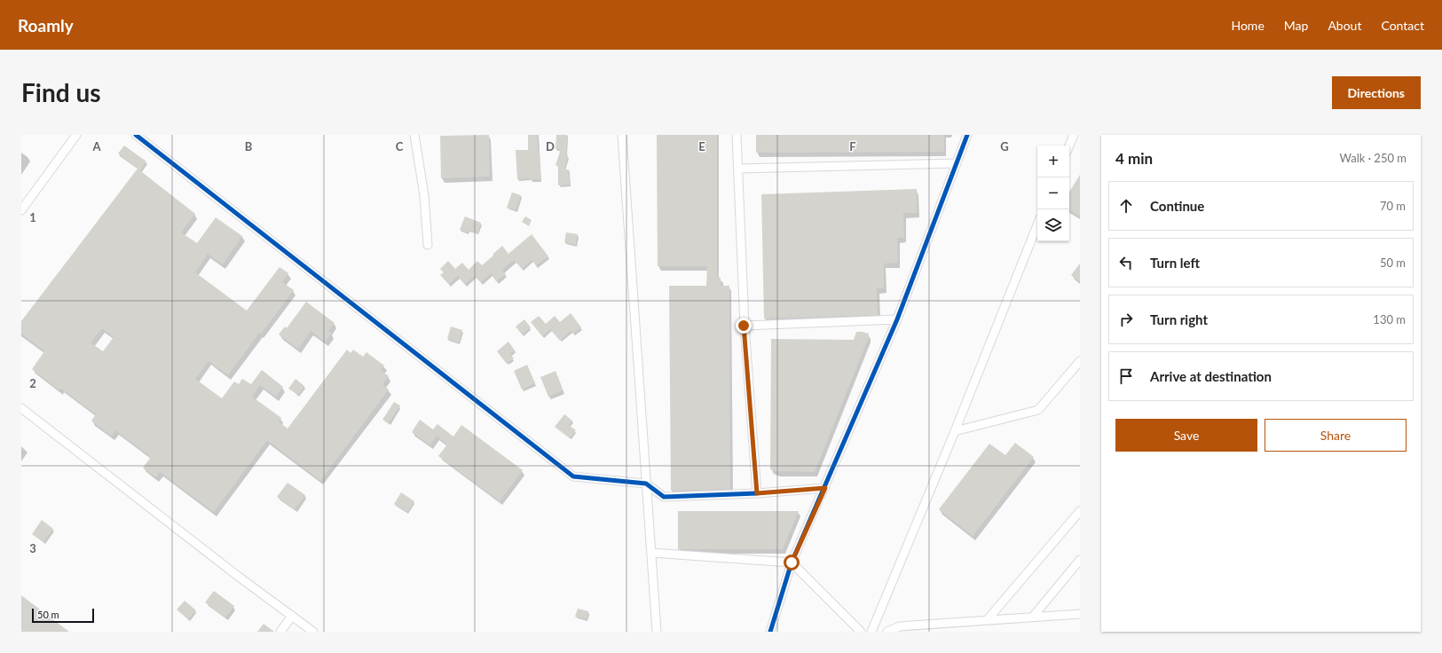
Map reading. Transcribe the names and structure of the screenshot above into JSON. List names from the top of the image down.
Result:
{
  "scale_bar": "50 m",
  "page": {
    "header": "Roamly",
    "nav": [
      "Home",
      "Map",
      "About",
      "Contact"
    ],
    "buttons": [
      "Directions",
      ["Save", "Share"]
    ],
    "title": "Find us",
    "heading": ["4 min", "Walk · 250 m"],
    "map_buttons": ["+", "−"],
    "list": [
      ["Continue", "70 m"],
      ["Turn left", "50 m"],
      ["Turn right", "130 m"],
      "Arrive at destination"
    ],
    "scale": "50 m"
  },
  "grid": {
    "columns": [
      "A",
      "B",
      "C",
      "D",
      "E",
      "F",
      "G"
    ],
    "rows": ["1", "2", "3"]
  }
}
